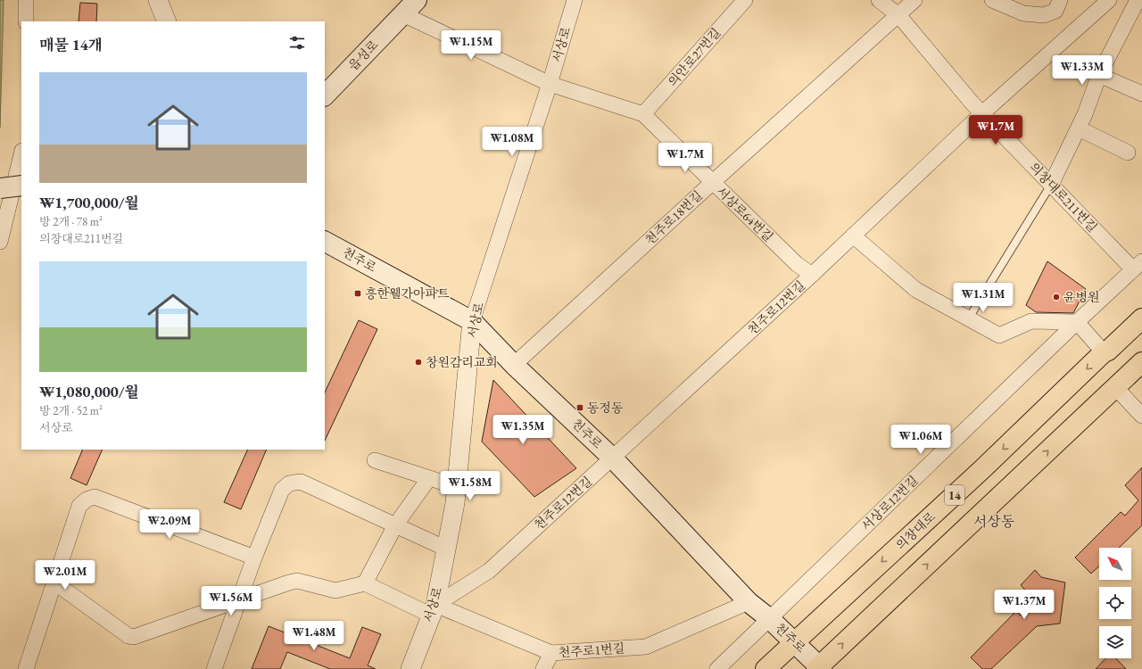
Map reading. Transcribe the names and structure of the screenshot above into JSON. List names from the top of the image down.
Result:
{
  "streets": {
    "main road": [
      "읍성로",
      "천주로",
      "14",
      "의창대로"
    ],
    "street": [
      "서상로",
      "의안로27번길",
      "의창대로211번길",
      "서상로64번길",
      "천주로18번길",
      "천주로12번길",
      "서상로12번길",
      "천주로1번길"
    ]
  },
  "crossings": [
    ["서상로", "서상로64번길"],
    ["서상로", "천주로"],
    ["서상로", "천주로12번길"],
    ["서상로", "천주로1번길"],
    ["의안로27번길", "서상로64번길"],
    ["의창대로211번길", "천주로18번길"],
    ["의창대로211번길", "천주로12번길"],
    ["의창대로211번길", "서상로12번길"],
    ["서상로64번길", "천주로18번길"],
    ["서상로64번길", "천주로12번길"],
    ["천주로18번길", "천주로"],
    ["천주로", "천주로12번길"],
    ["천주로", "14"],
    ["천주로", "서상로12번길"],
    ["천주로", "의창대로"],
    ["천주로", "천주로1번길"],
    ["천주로12번길", "천주로1번길"]
  ],
  "districts": ["서상동"],
  "places": {
    "transit": ["흥한웰가아파트", "동정동"],
    "other": ["윤병원", "창원감리교회"]
  },
  "north": "top left",
  "page": {
    "heading": "매물 14개",
    "price": [
      "₩1.15M",
      "₩1.33M",
      "₩1.7M",
      "₩1.08M",
      "₩1.7M",
      "₩1.31M",
      "₩1.35M",
      "₩1.06M",
      "₩1.58M",
      "₩2.09M",
      "₩2.01M",
      "₩1.56M",
      "₩1.37M",
      "₩1.48M"
    ],
    "list": [
      {
        "name": "₩1,700,000/월",
        "note": "방 2개 · 78 m² · 의창대로211번길"
      },
      {
        "name": "₩1,080,000/월",
        "note": "방 2개 · 52 m² · 서상로"
      }
    ]
  }
}
